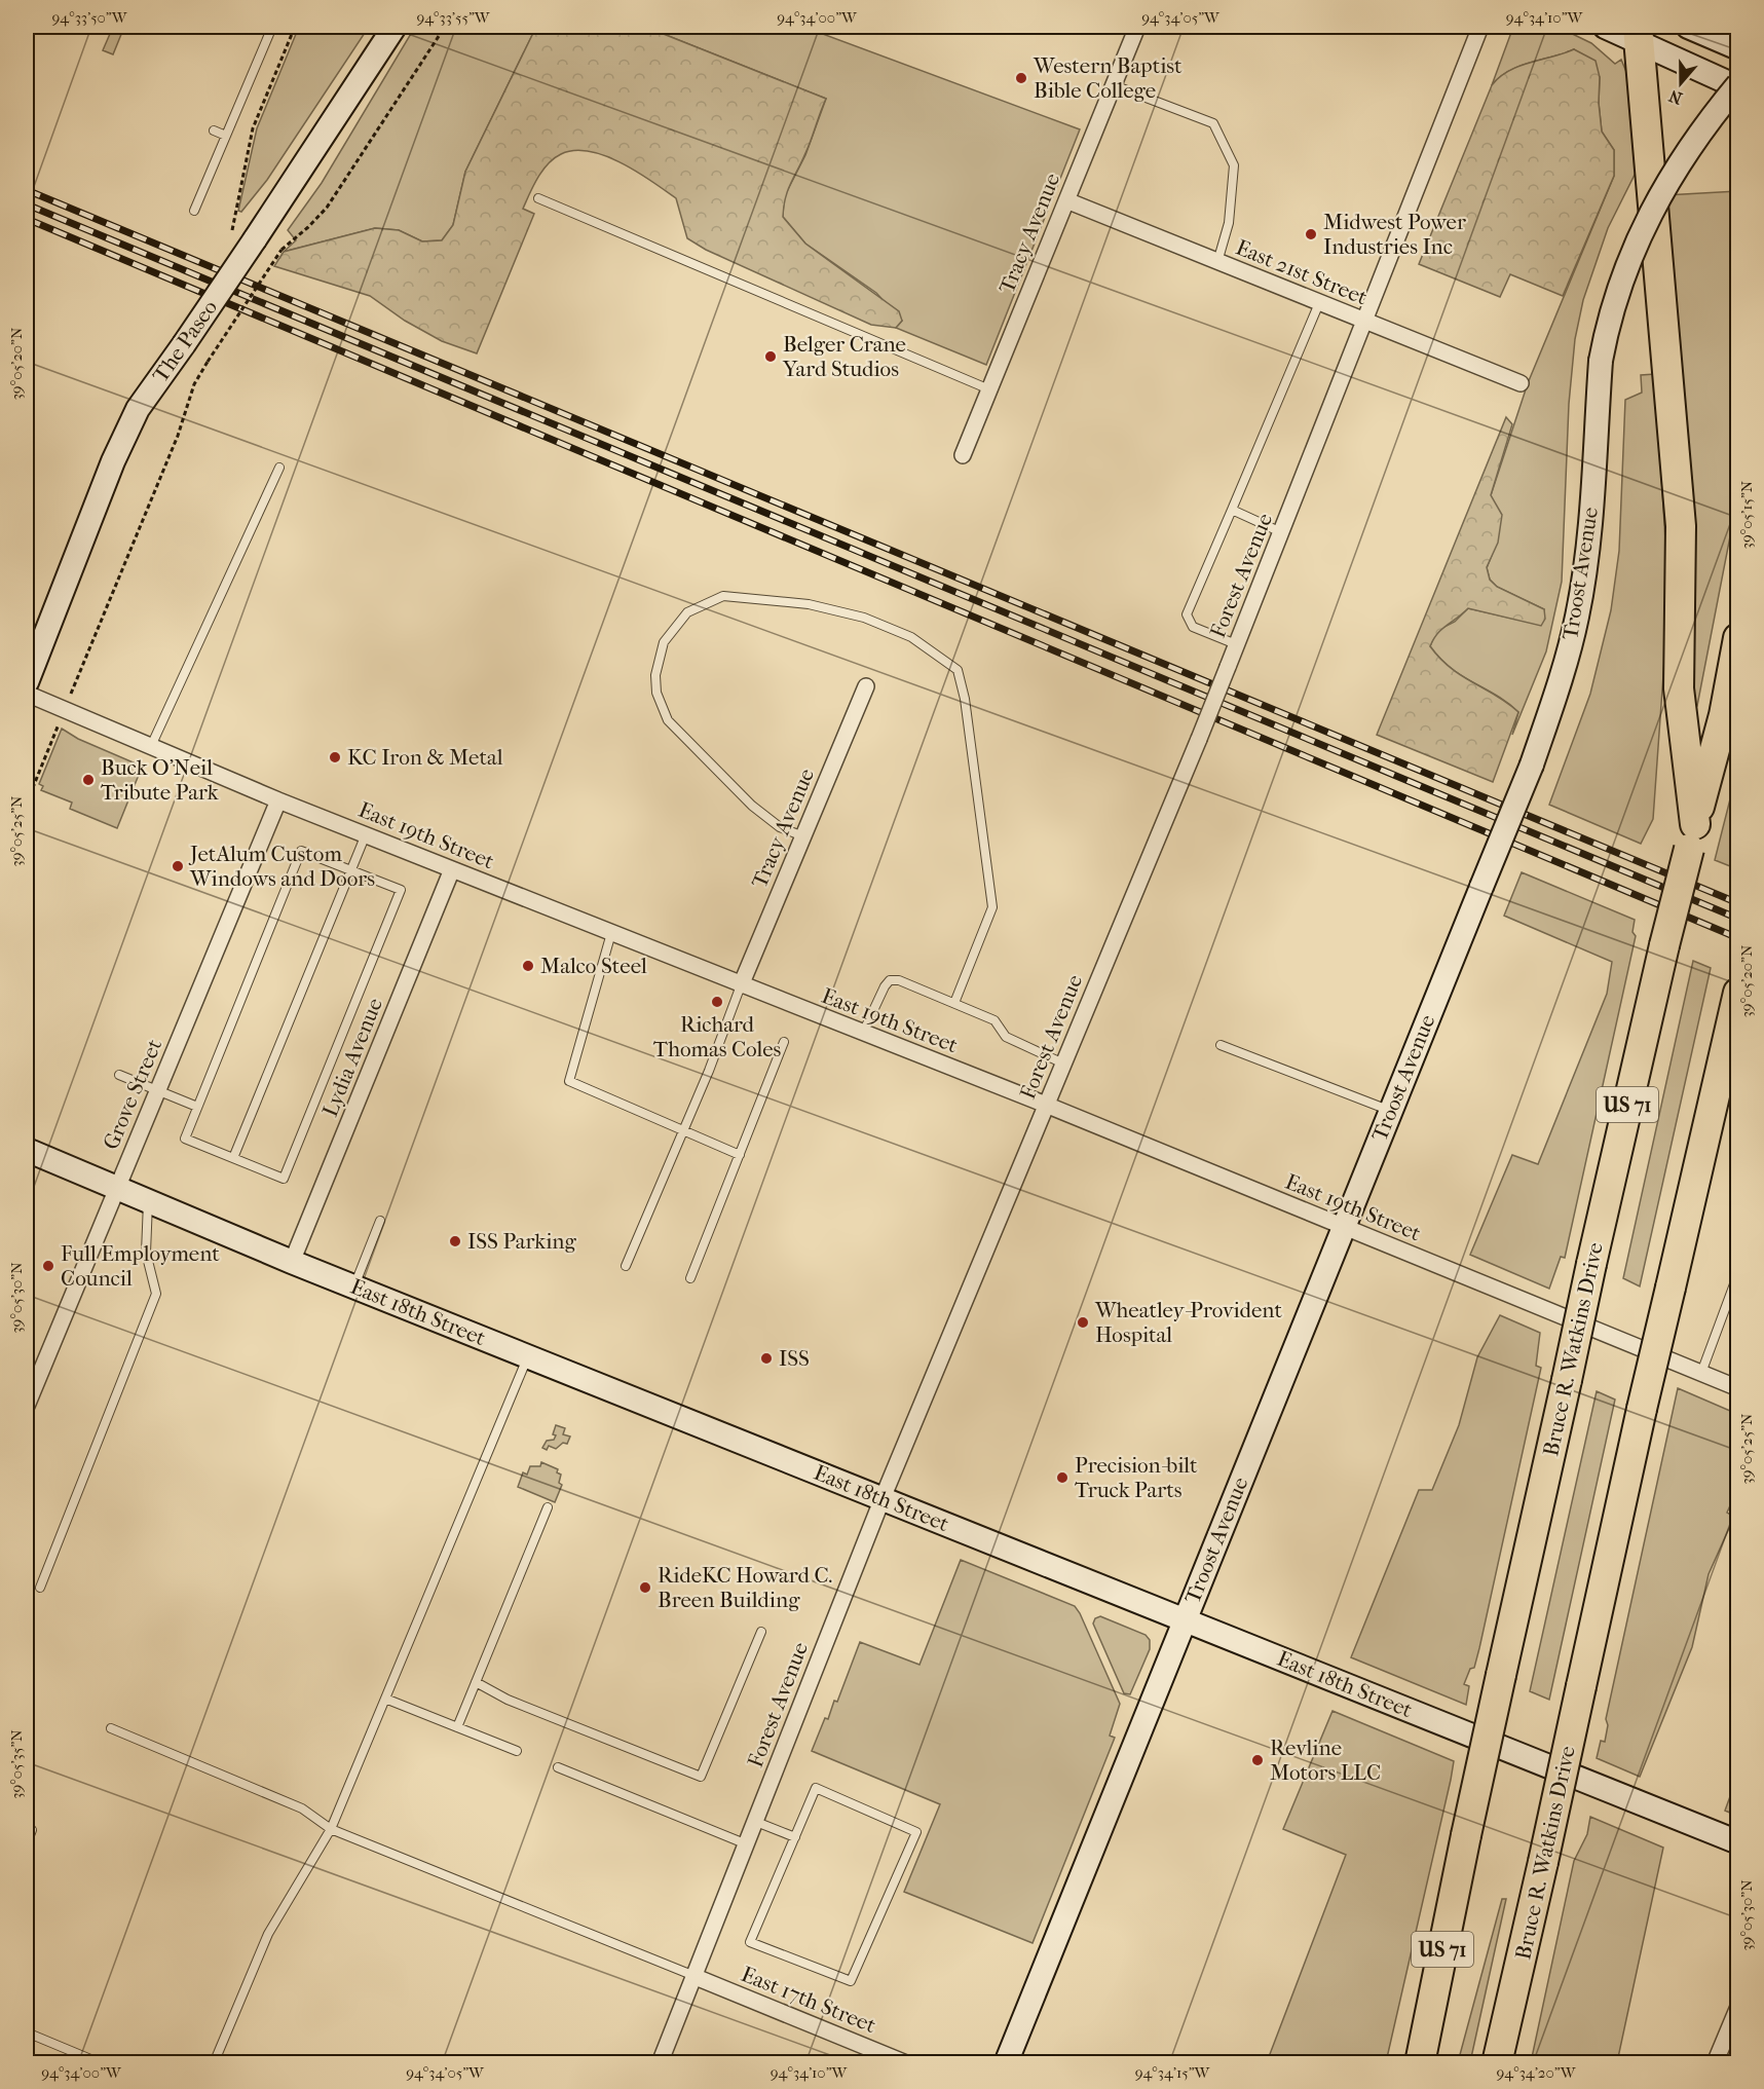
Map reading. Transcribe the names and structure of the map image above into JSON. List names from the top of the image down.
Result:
{
  "streets": {
    "highway": ["US 71", "Bruce R. Watkins Drive"],
    "main road": ["The Paseo", "Troost Avenue", "East 18th Street"],
    "street": [
      "Tracy Avenue",
      "East 21st Street",
      "Forest Avenue",
      "East 19th Street",
      "Lydia Avenue",
      "Grove Street",
      "East 17th Street"
    ]
  },
  "crossings": [
    ["Tracy Avenue", "East 21st Street"],
    ["Tracy Avenue", "East 19th Street"],
    ["East 21st Street", "Forest Avenue"],
    ["Troost Avenue", "East 19th Street"],
    ["Troost Avenue", "East 18th Street"],
    ["Forest Avenue", "East 19th Street"],
    ["Forest Avenue", "East 18th Street"],
    ["Forest Avenue", "East 17th Street"],
    ["East 19th Street", "Lydia Avenue"],
    ["East 19th Street", "Grove Street"],
    ["Lydia Avenue", "East 18th Street"],
    ["Grove Street", "East 18th Street"]
  ],
  "places": [
    "Western Baptist Bible College",
    "Midwest Power Industries Inc",
    "Belger Crane Yard Studios",
    "KC Iron & Metal",
    "Buck O'Neil Tribute Park",
    "JetAlum Custom Windows and Doors",
    "Malco Steel",
    "Richard Thomas Coles",
    "ISS Parking",
    "Full Employment Council",
    "Wheatley-Provident Hospital",
    "ISS",
    "Precision-bilt Truck Parts",
    "RideKC Howard C. Breen Building",
    "Revline Motors LLC"
  ],
  "north": "bottom",
  "coordinates": [
    "94°33'50\"W",
    "94°33'55\"W",
    "94°34'00\"W",
    "94°34'05\"W",
    "94°34'10\"W",
    "39°05'20\"N",
    "39°05'15\"N",
    "39°05'25\"N",
    "39°05'30\"N",
    "39°05'35\"N",
    "94°34'15\"W",
    "94°34'20\"W"
  ]
}
